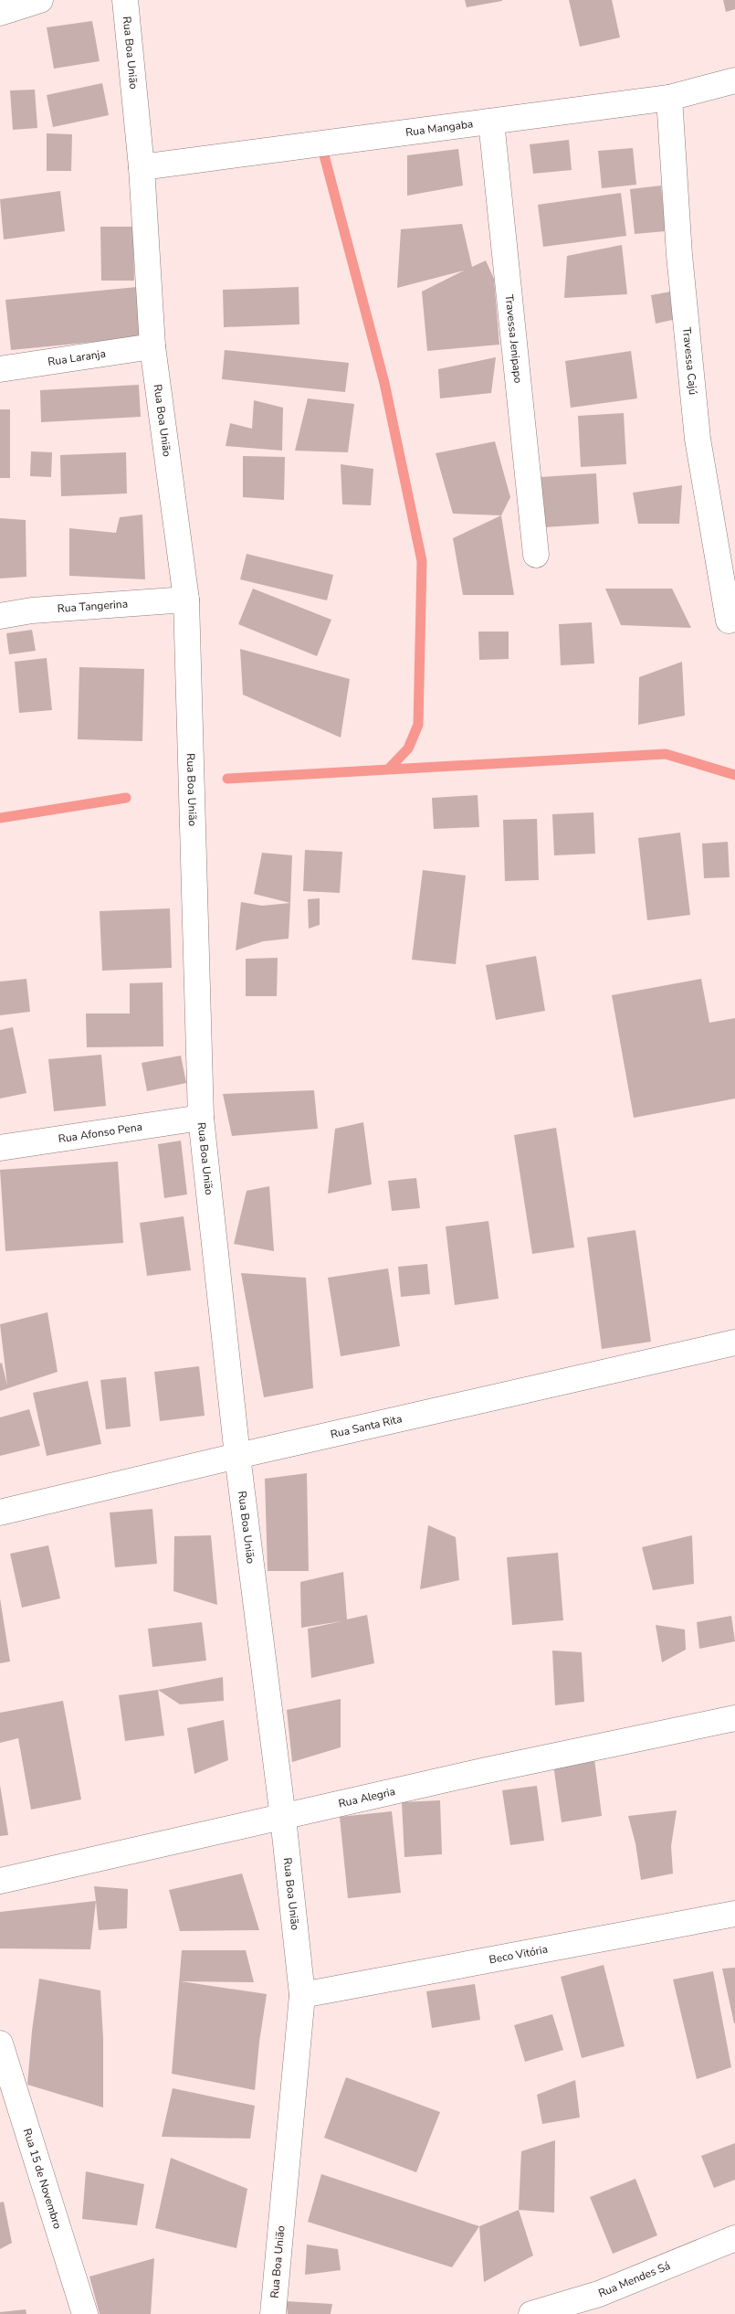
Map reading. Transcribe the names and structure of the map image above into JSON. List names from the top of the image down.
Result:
{
  "streets": {
    "street": [
      "Rua Boa União",
      "Rua Mangaba",
      "Travessa Jenipapo",
      "Rua Laranja",
      "Travessa Cajú",
      "Rua Tangerina",
      "Rua Afonso Pena",
      "Rua Santa Rita",
      "Rua Alegria",
      "Beco Vitória",
      "Rua 15 de Novembro",
      "Rua Mendes Sá"
    ]
  },
  "crossings": [
    ["Rua Boa União", "Rua Mangaba"],
    ["Rua Boa União", "Rua Laranja"],
    ["Rua Boa União", "Rua Tangerina"],
    ["Rua Boa União", "Rua Afonso Pena"],
    ["Rua Boa União", "Rua Santa Rita"],
    ["Rua Boa União", "Rua Alegria"],
    ["Rua Boa União", "Beco Vitória"],
    ["Rua Mangaba", "Travessa Jenipapo"],
    ["Rua Mangaba", "Travessa Cajú"]
  ]
}
